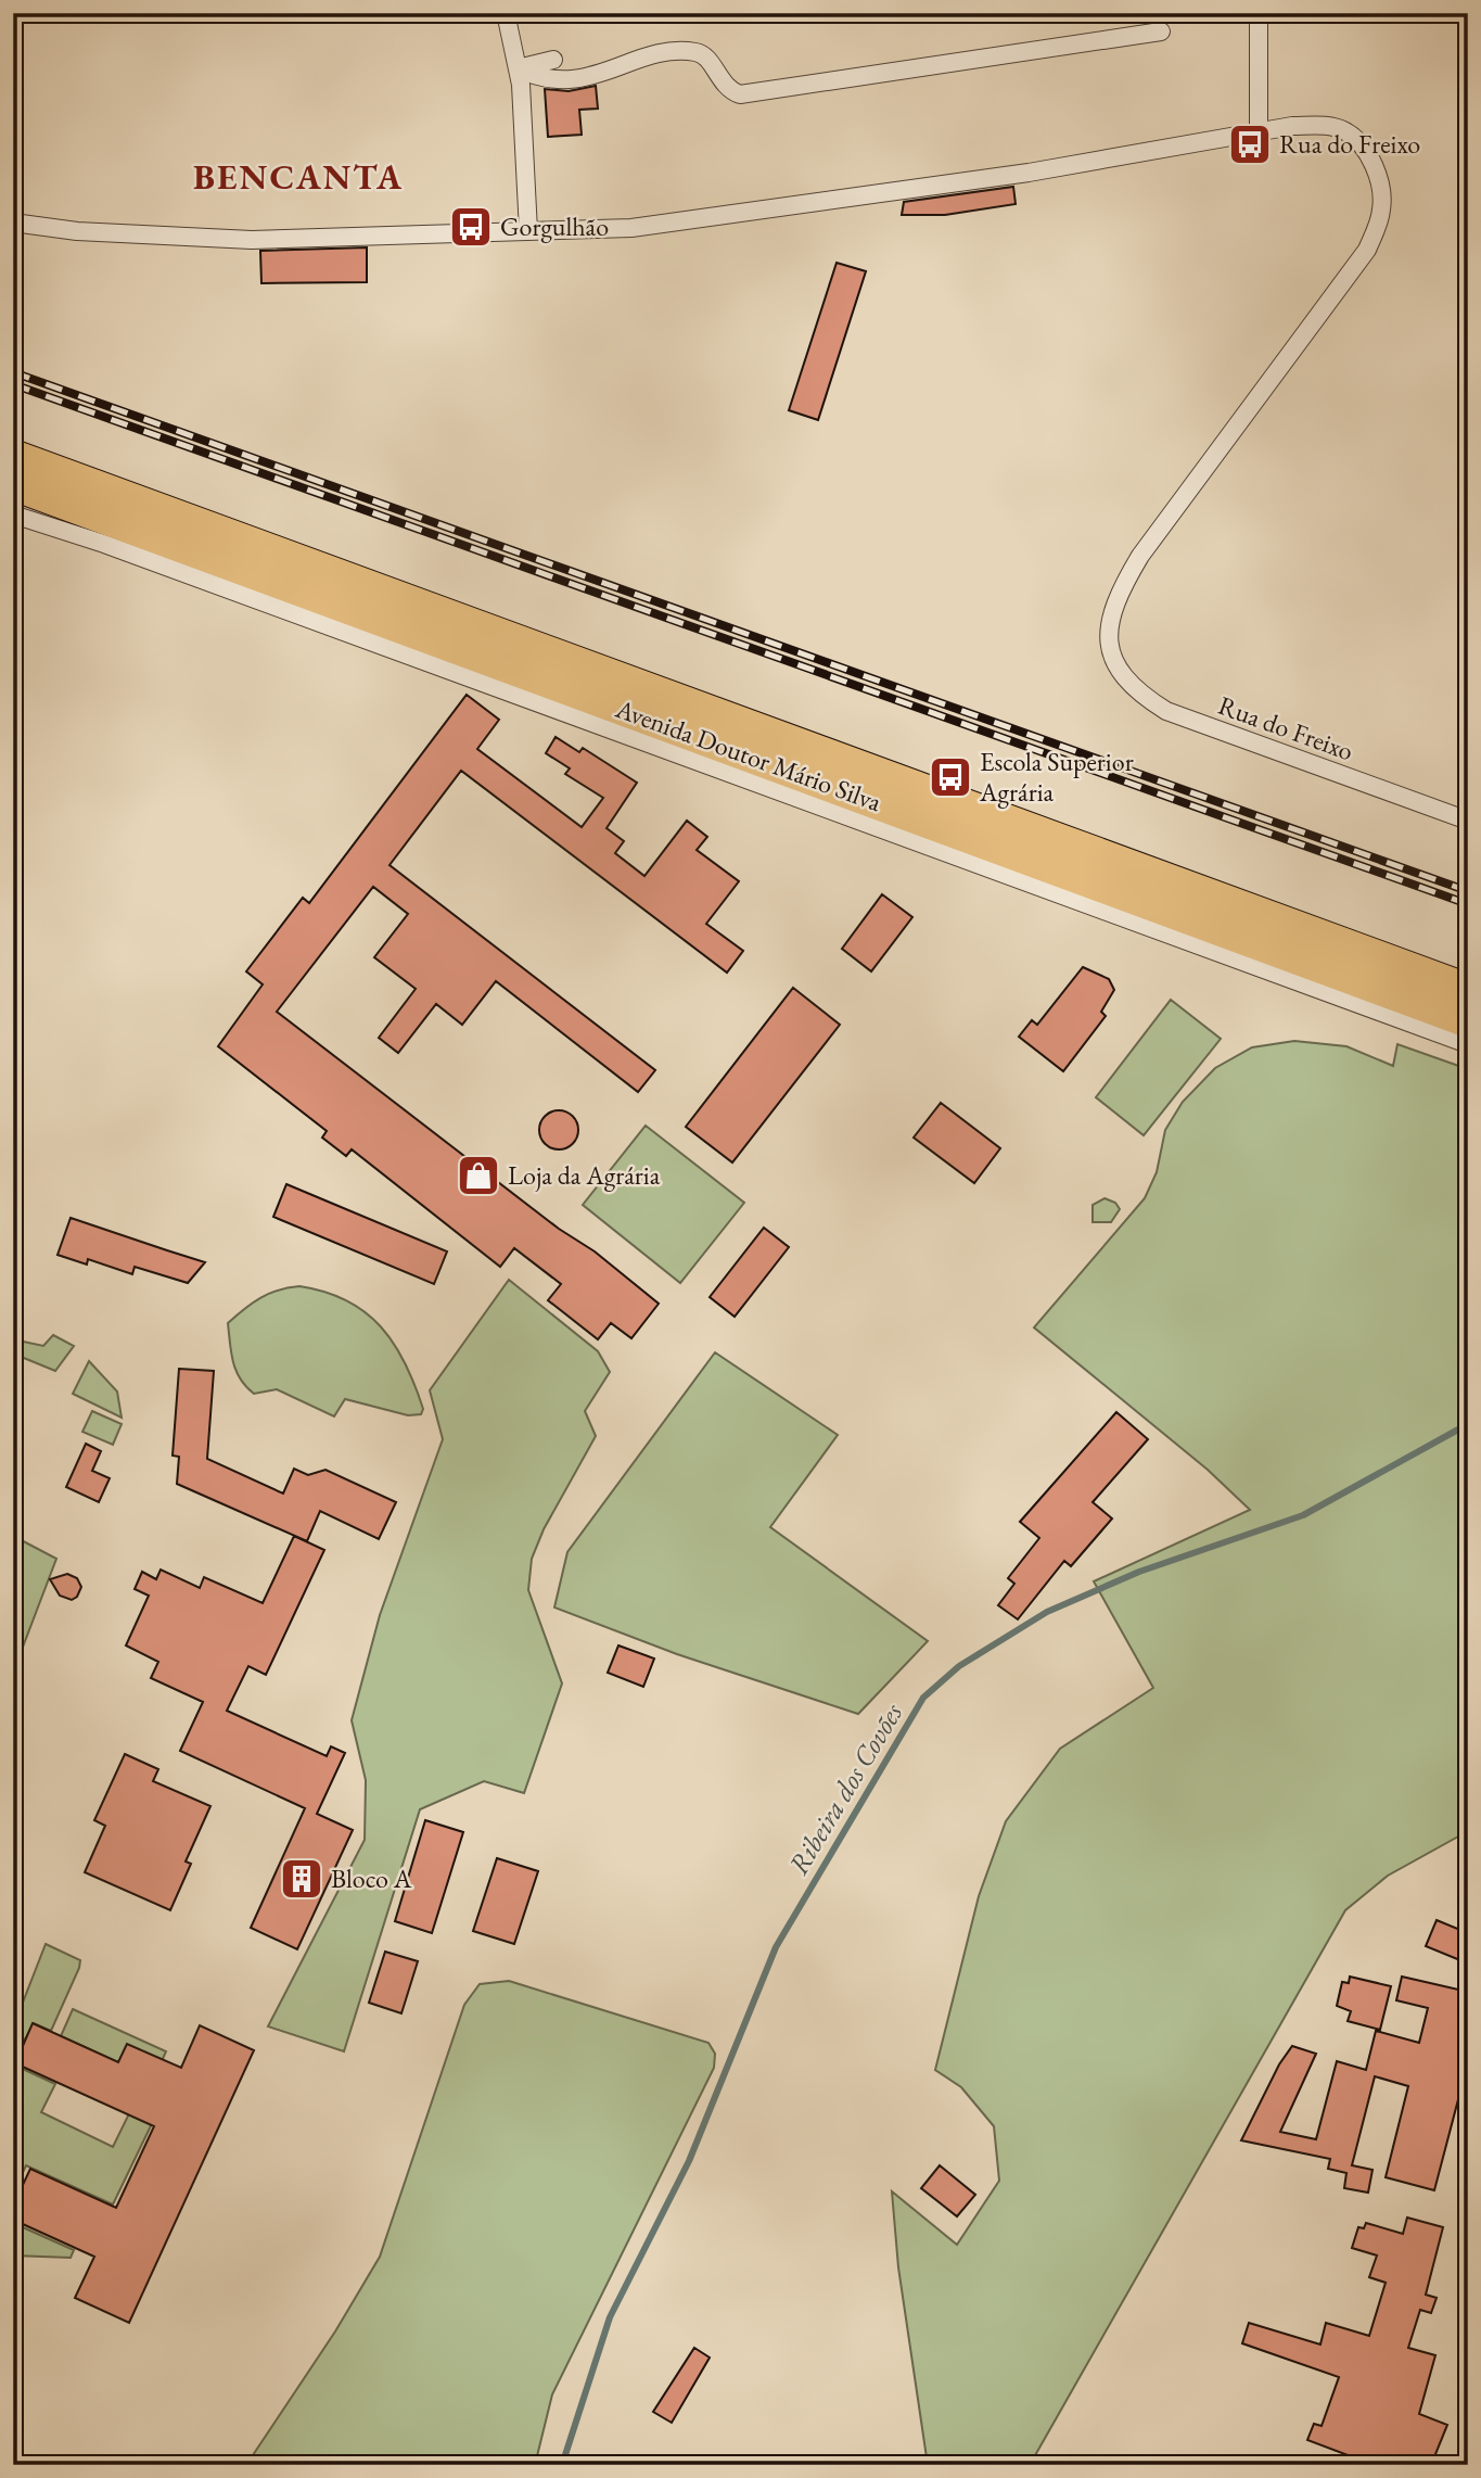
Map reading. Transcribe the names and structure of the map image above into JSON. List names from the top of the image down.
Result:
{
  "streets": {
    "street": ["Rua do Freixo", "Avenida Doutor Mário Silva"]
  },
  "districts": ["BENCANTA"],
  "water": ["Ribeira dos Covões"],
  "places": {
    "bus stop": ["Rua do Freixo", "Gorgulhão", "Escola Superior Agrária"],
    "shop": ["Loja da Agrária"],
    "building": ["Bloco A"]
  }
}
